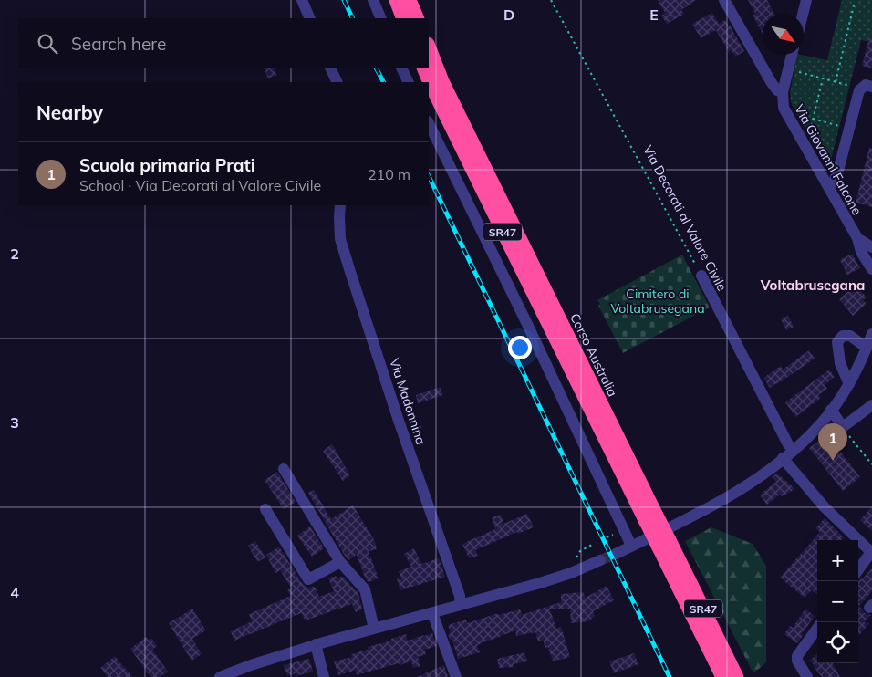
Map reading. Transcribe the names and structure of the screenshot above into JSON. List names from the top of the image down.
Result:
{
  "streets": {
    "highway": ["SR47", "Corso Australia"],
    "street": ["Via Giovanni Falcone", "Via Decorati al Valore Civile", "Via Madonnina"]
  },
  "districts": ["Voltabrusegana"],
  "parks": ["Cimitero di Voltabrusegana"],
  "north": "bottom right",
  "page": {
    "search": "Search here",
    "heading": "Nearby",
    "list": [
      {
        "mark": "1",
        "name": "Scuola primaria Prati",
        "note": "School · Via Decorati al Valore Civile",
        "value": "210 m"
      }
    ],
    "pins": "1",
    "map_buttons": ["+", "−"]
  },
  "grid": {
    "columns": ["D", "E"],
    "rows": ["2", "3", "4"]
  }
}
